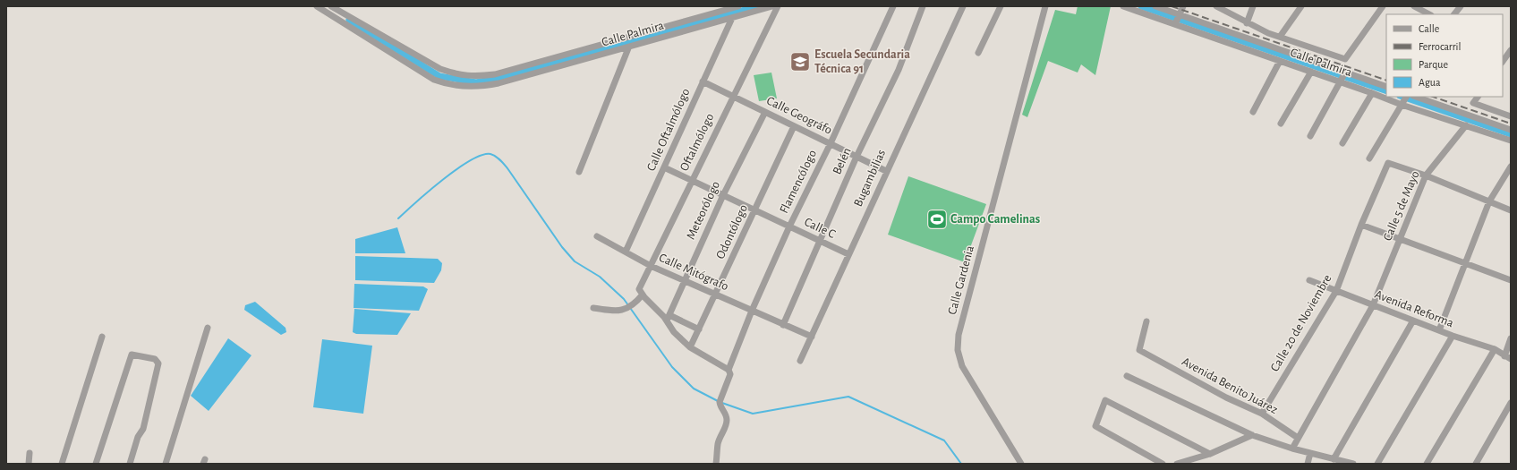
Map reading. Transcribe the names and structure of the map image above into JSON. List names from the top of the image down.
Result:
{
  "streets": {
    "street": [
      "Calle Palmira",
      "Calle Geográfo",
      "Calle Oftalmólogo",
      "Oftalmólogo",
      "Belén",
      "Bugambilias",
      "Flamencólogo",
      "Calle 5 de Mayo",
      "Meteorólogo",
      "Calle C",
      "Odontólogo",
      "Calle Mitógrafo",
      "Calle Gardenia",
      "Avenida Reforma",
      "Calle 20 de Noviembre",
      "Avenida Benito Juárez"
    ]
  },
  "crossings": [
    ["Calle Palmira", "Calle Oftalmólogo"],
    ["Calle Palmira", "Calle 5 de Mayo"],
    ["Calle Geográfo", "Calle Oftalmólogo"],
    ["Calle Geográfo", "Oftalmólogo"],
    ["Calle Geográfo", "Belén"],
    ["Calle Geográfo", "Bugambilias"],
    ["Calle Geográfo", "Flamencólogo"],
    ["Calle Geográfo", "Meteorólogo"],
    ["Calle Geográfo", "Odontólogo"],
    ["Calle Oftalmólogo", "Calle C"],
    ["Calle Oftalmólogo", "Calle Mitógrafo"],
    ["Oftalmólogo", "Calle C"],
    ["Oftalmólogo", "Calle Mitógrafo"],
    ["Belén", "Calle C"],
    ["Belén", "Calle Mitógrafo"],
    ["Bugambilias", "Calle C"],
    ["Bugambilias", "Calle Mitógrafo"],
    ["Flamencólogo", "Calle C"],
    ["Flamencólogo", "Calle Mitógrafo"],
    ["Calle 5 de Mayo", "Avenida Reforma"],
    ["Calle 5 de Mayo", "Calle 20 de Noviembre"],
    ["Calle 5 de Mayo", "Avenida Benito Juárez"],
    ["Meteorólogo", "Calle C"],
    ["Meteorólogo", "Calle Mitógrafo"],
    ["Calle C", "Odontólogo"],
    ["Odontólogo", "Calle Mitógrafo"],
    ["Avenida Reforma", "Calle 20 de Noviembre"],
    ["Calle 20 de Noviembre", "Avenida Benito Juárez"]
  ],
  "places": {
    "school or university": ["Escuela Secundaria Técnica 91"],
    "sports": ["Campo Camelinas"]
  },
  "legend": [
    "Calle",
    "Ferrocarril",
    "Parque",
    "Agua"
  ]
}
